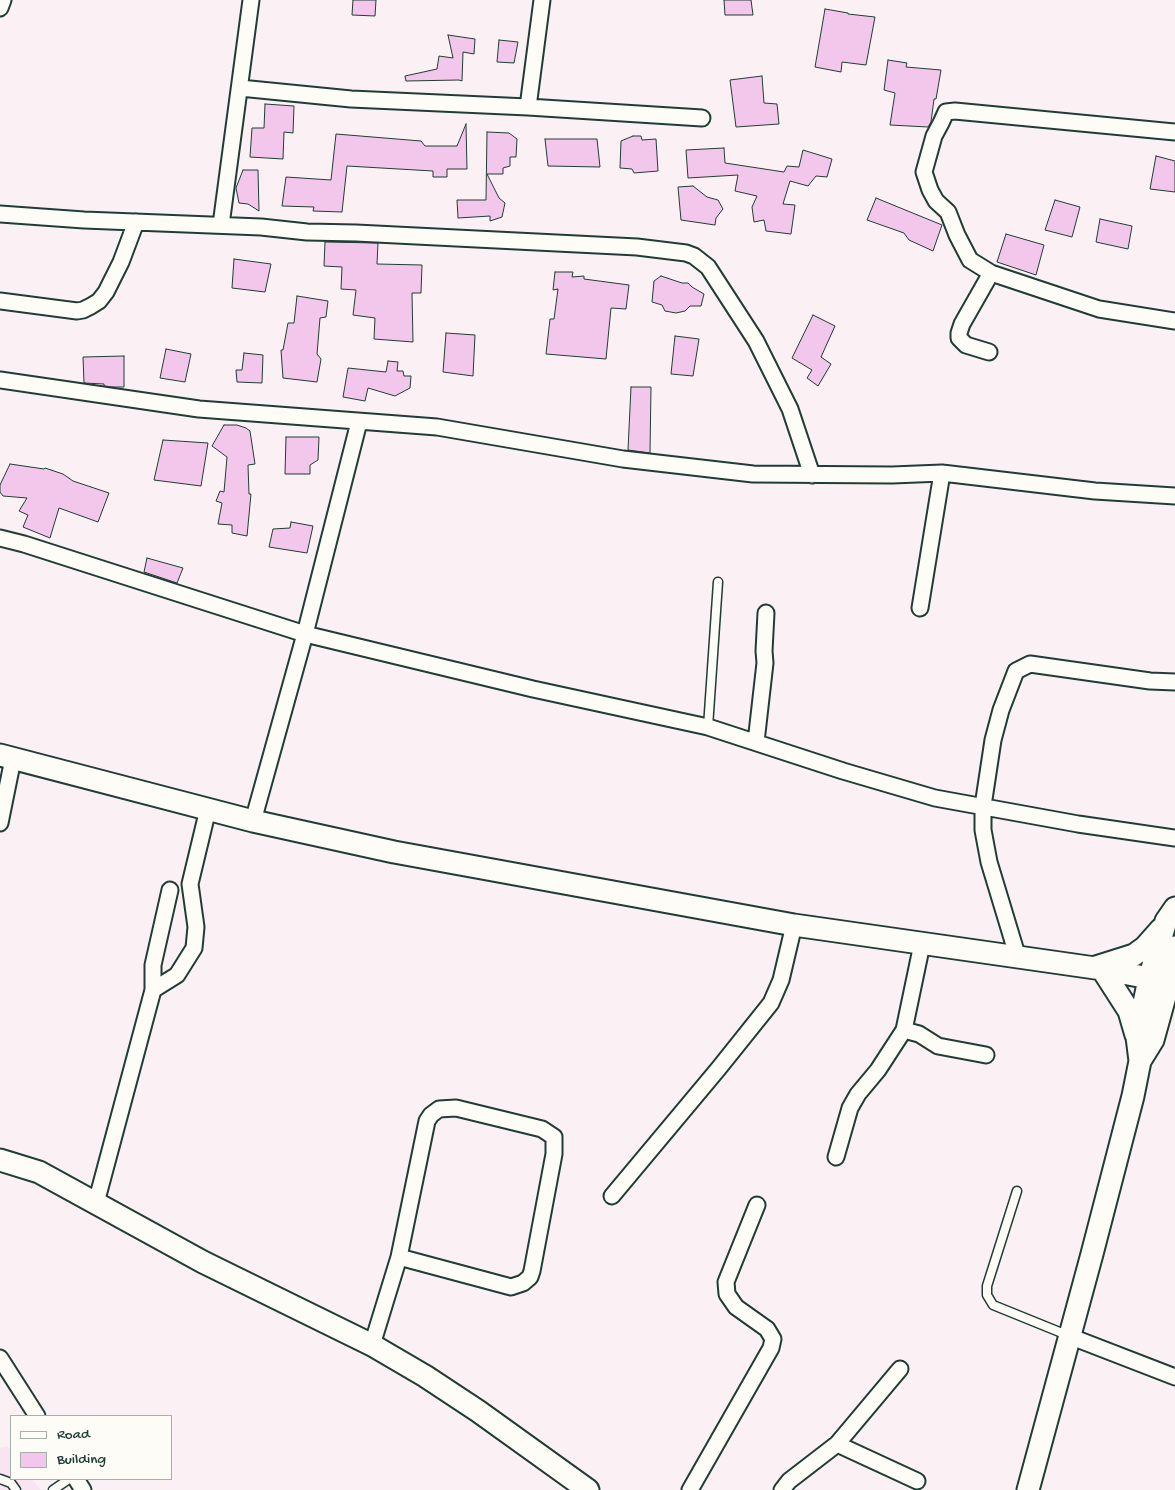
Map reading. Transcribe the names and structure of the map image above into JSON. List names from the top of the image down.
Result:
{
  "legend": ["Road", "Building"]
}
